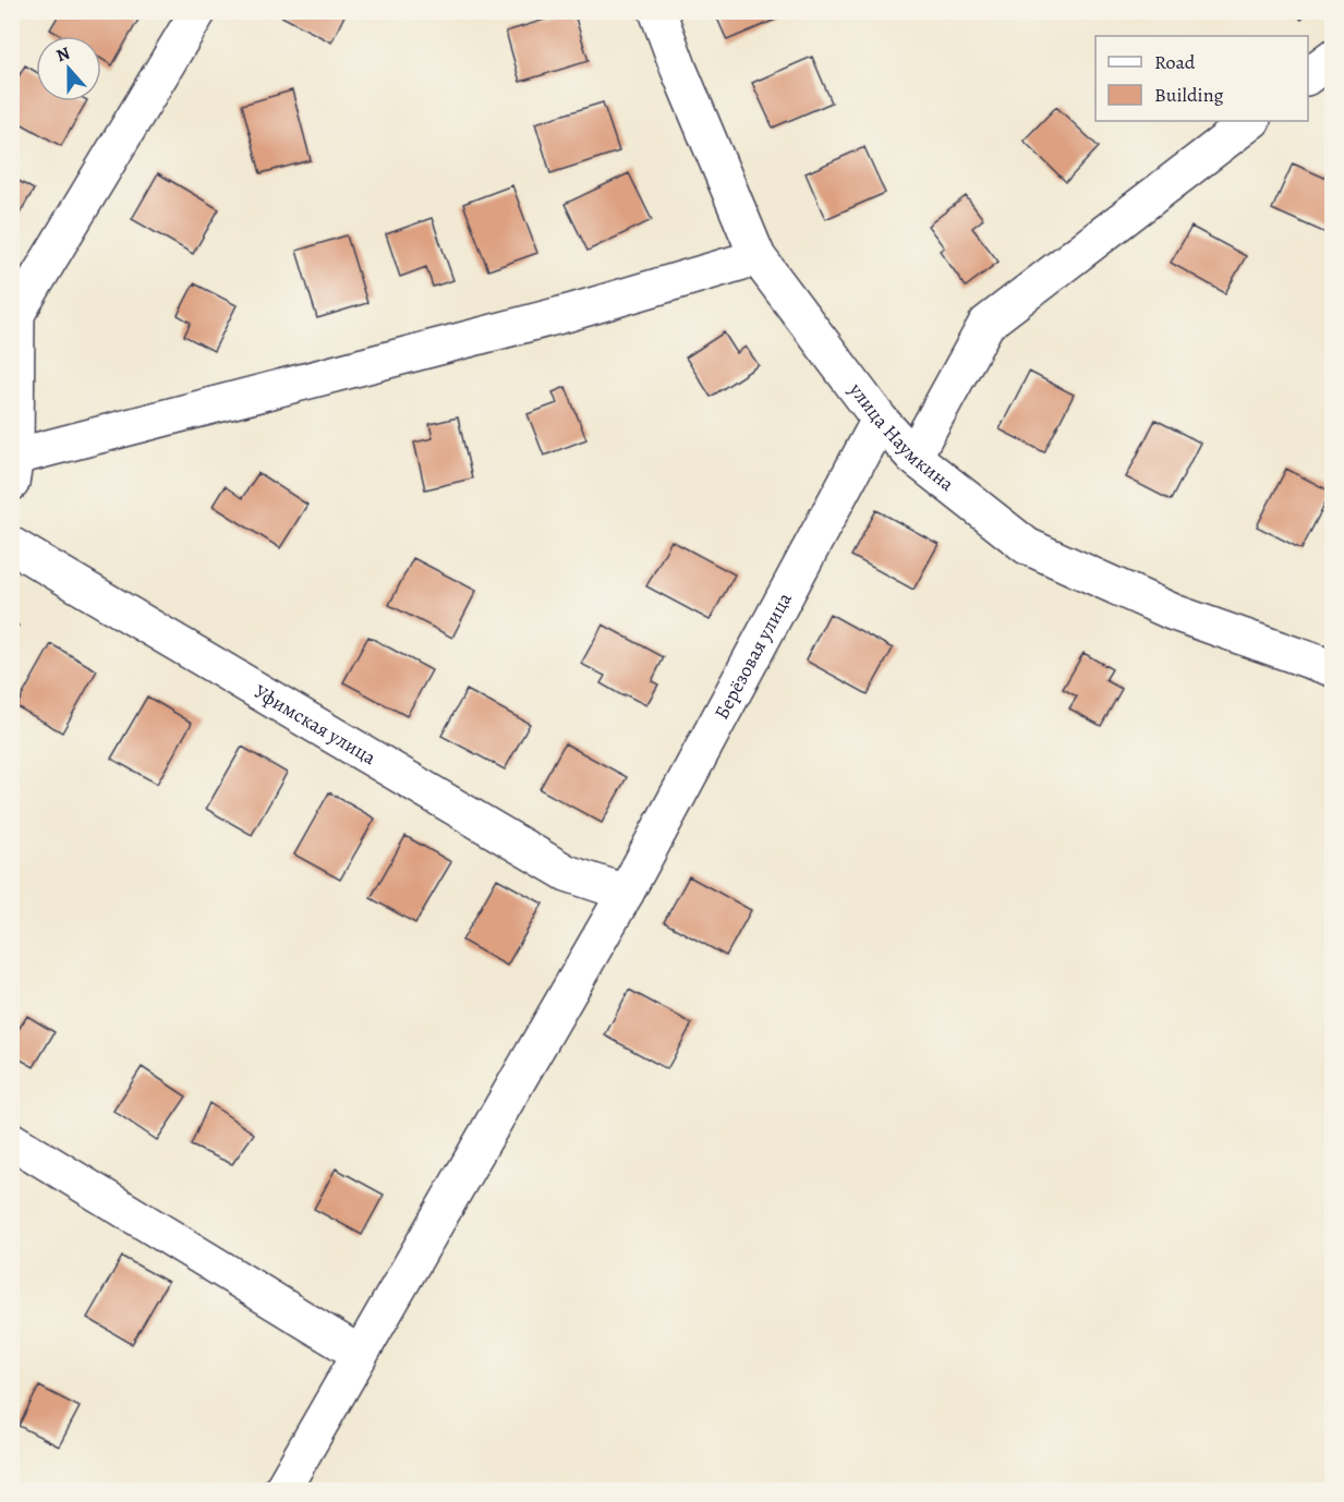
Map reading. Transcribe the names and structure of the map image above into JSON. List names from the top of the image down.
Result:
{
  "streets": {
    "street": ["улица Наумкина", "Берёзовая улица", "Уфимская улица"]
  },
  "crossings": [
    ["улица Наумкина", "Берёзовая улица"],
    ["Берёзовая улица", "Уфимская улица"]
  ],
  "legend": ["Road", "Building"],
  "north": "top"
}
